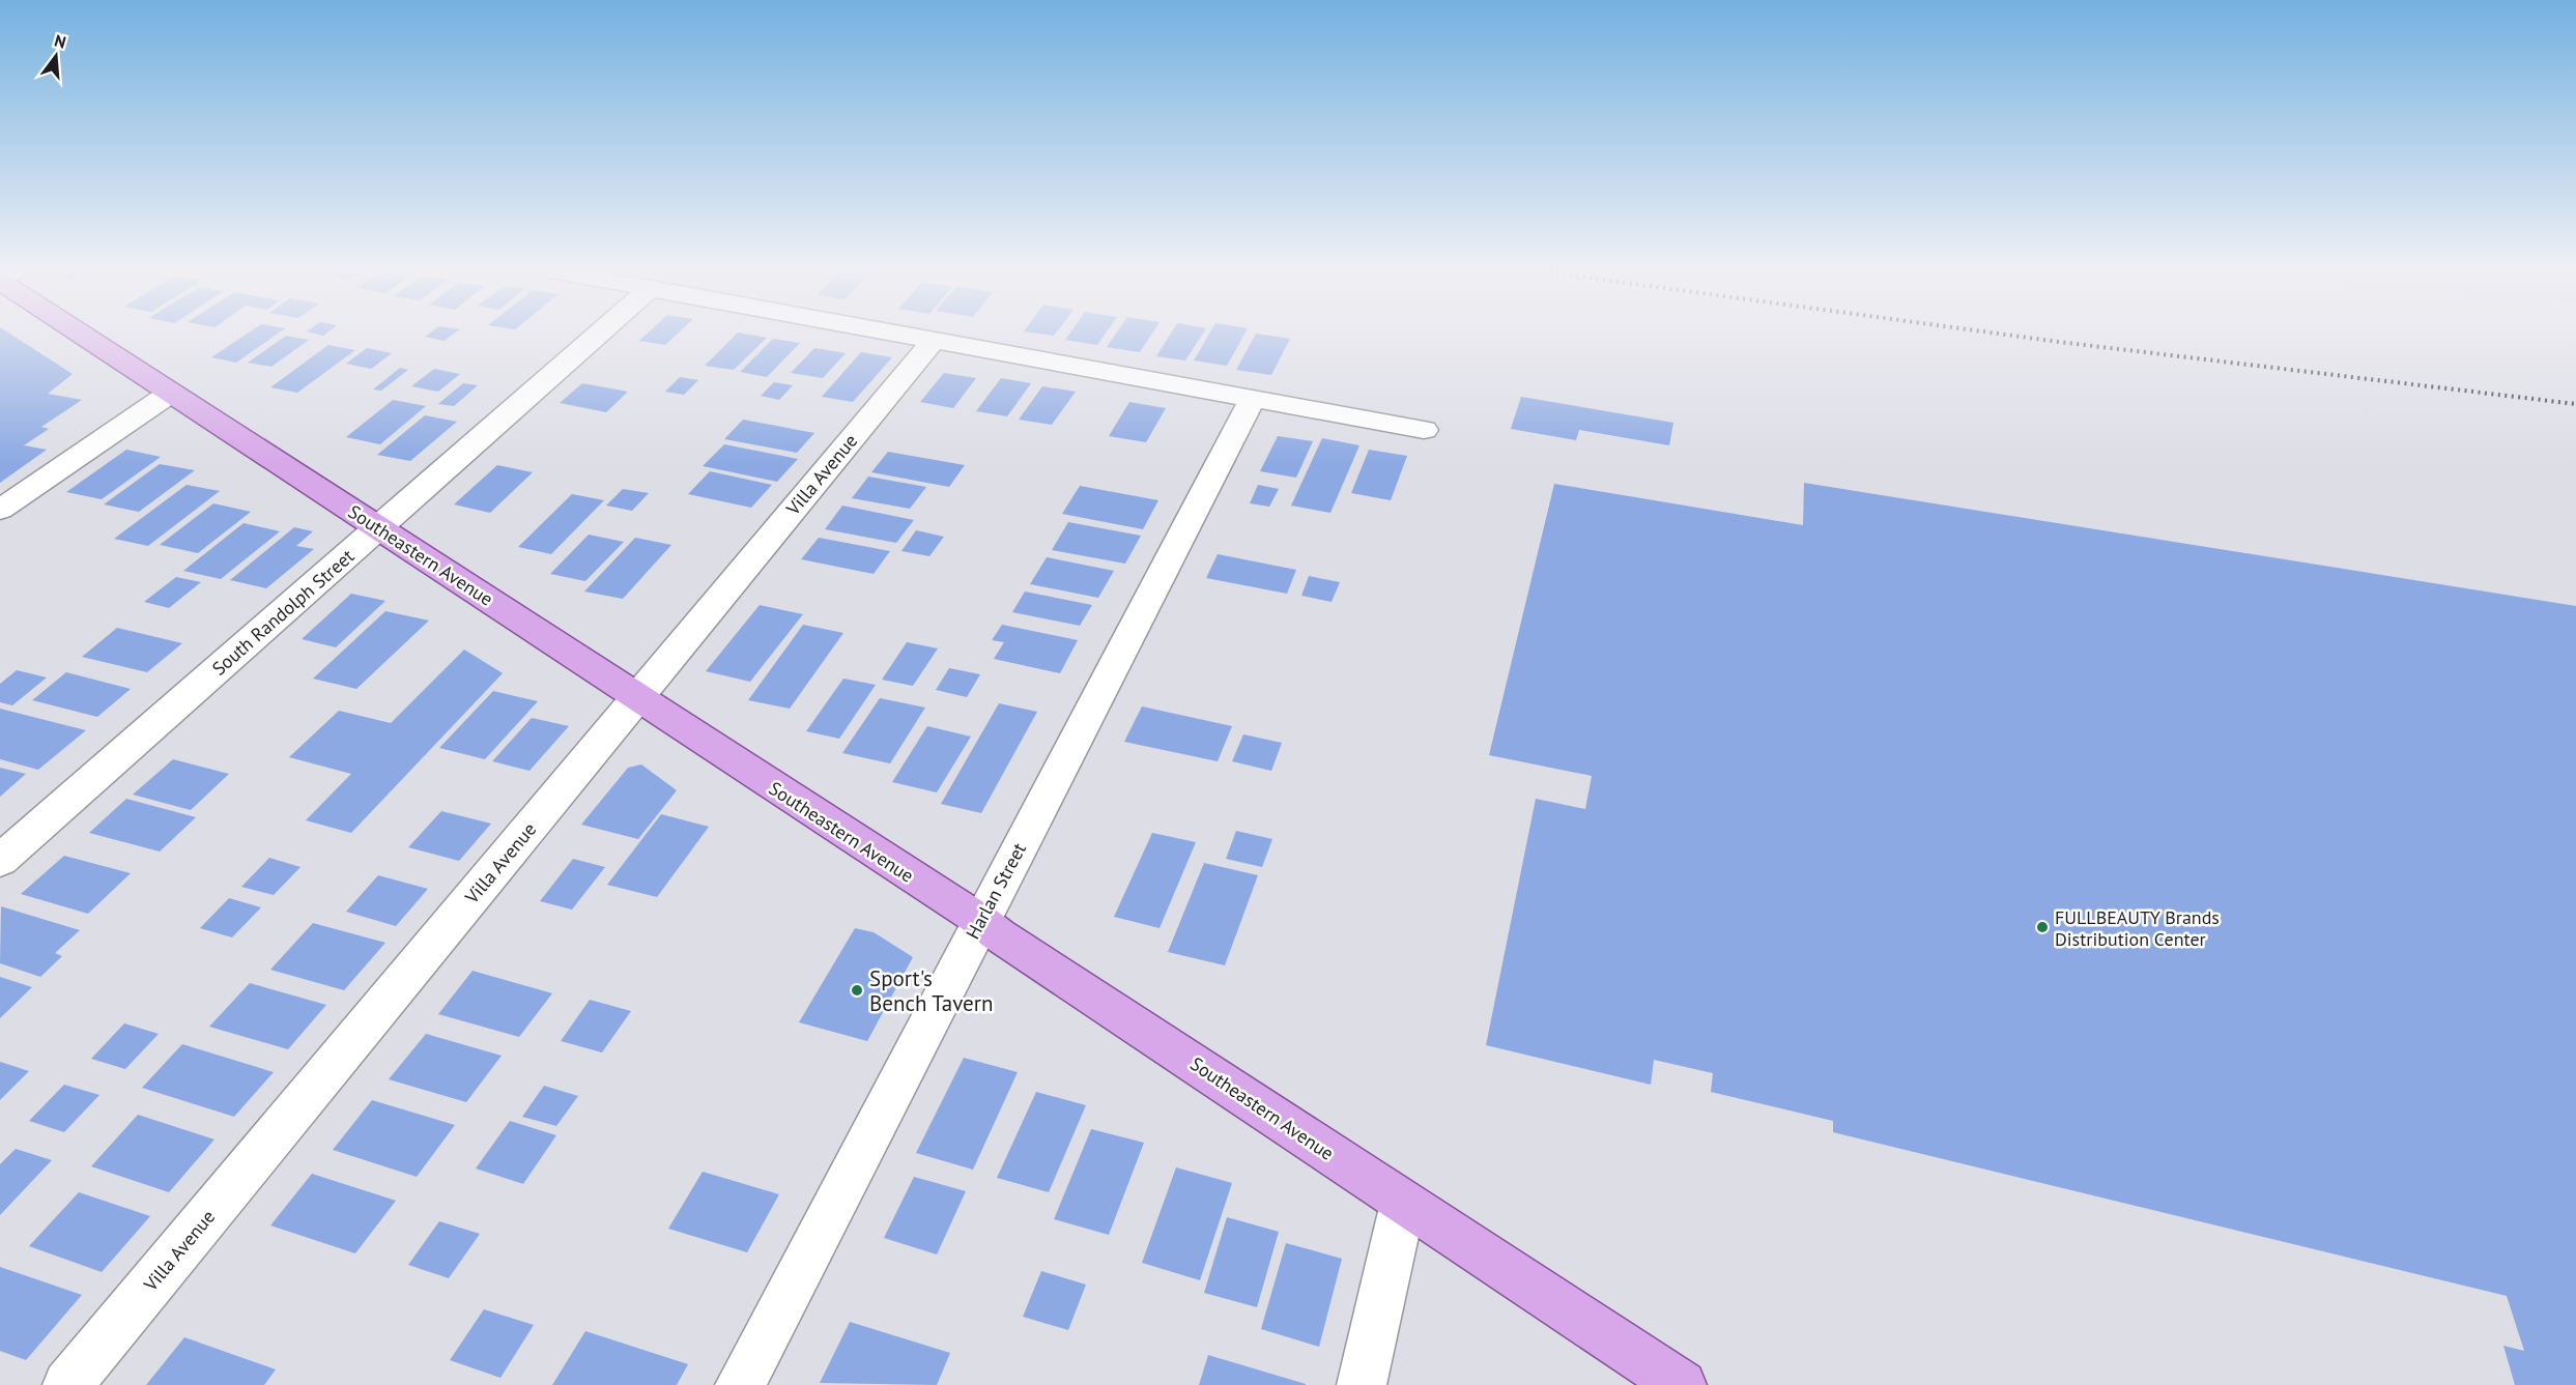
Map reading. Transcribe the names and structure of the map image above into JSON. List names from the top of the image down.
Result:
{
  "streets": {
    "main road": ["Southeastern Avenue"],
    "street": ["Villa Avenue", "South Randolph Street", "Harlan Street"]
  },
  "crossings": [
    ["Villa Avenue", "Southeastern Avenue"],
    ["Southeastern Avenue", "South Randolph Street"],
    ["Southeastern Avenue", "Harlan Street"]
  ],
  "places": ["FULLBEAUTY Brands Distribution Center", "Sport's Bench Tavern"],
  "north": "top"
}
